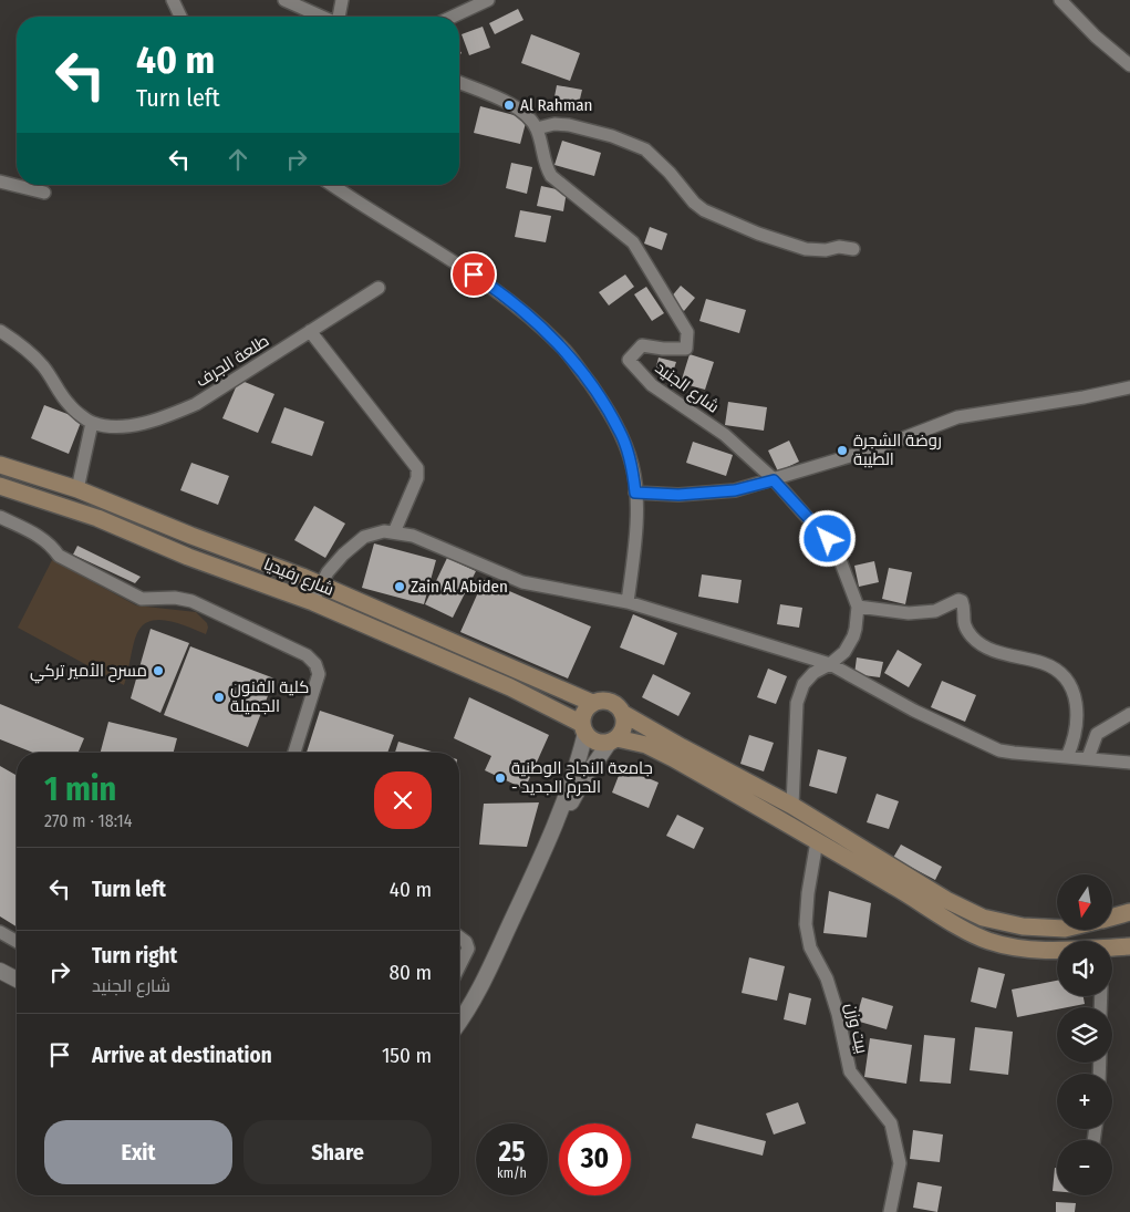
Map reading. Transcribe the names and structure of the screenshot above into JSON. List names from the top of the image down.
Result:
{
  "streets": {
    "main road": ["شارع رفيديا"],
    "street": ["طلعة الجرف", "شارع الجنيد", "بيت وزن"]
  },
  "places": [
    "Al Rahman",
    "روضة الشجرة الطيبة",
    "Zain Al Abiden",
    "مسرح الأمير تركي",
    "كلية الفنون الجميلة",
    "جامعة النجاح الوطنية - الحرم الجديد"
  ],
  "north": "bottom",
  "page": {
    "turn": ["40 m", "Turn left"],
    "heading": ["1 min", "270 m · 18:14"],
    "list": [
      {
        "name": "Turn left",
        "value": "40 m"
      },
      {
        "name": "Turn right",
        "note": "شارع الجنيد",
        "value": "80 m"
      },
      {
        "name": "Arrive at destination",
        "value": "150 m"
      }
    ],
    "map_buttons": ["+", "−"],
    "buttons": ["Exit", "Share"],
    "speed": "25 km/h",
    "limit": "30"
  }
}
